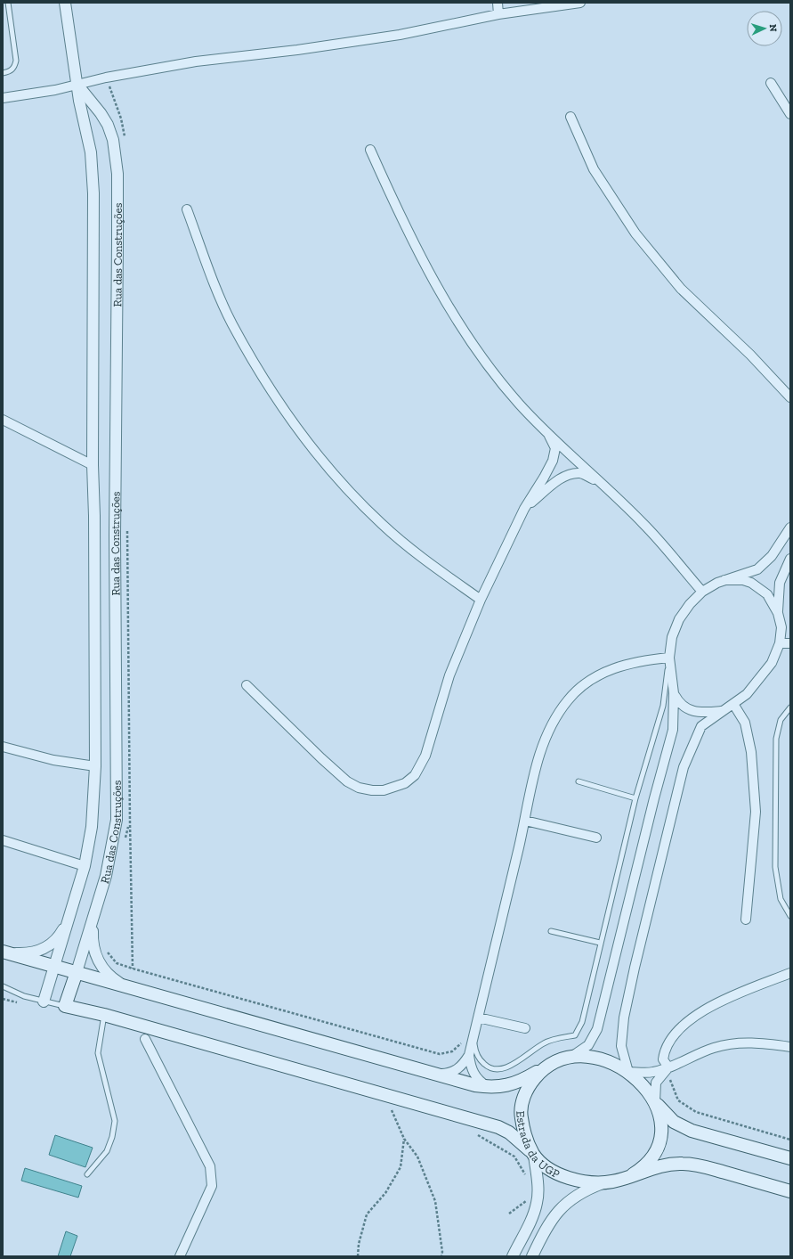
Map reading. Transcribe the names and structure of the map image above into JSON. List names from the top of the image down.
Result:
{
  "streets": {
    "main road": ["Rua das Construções", "Estrada da UGP"]
  },
  "north": "right"
}
